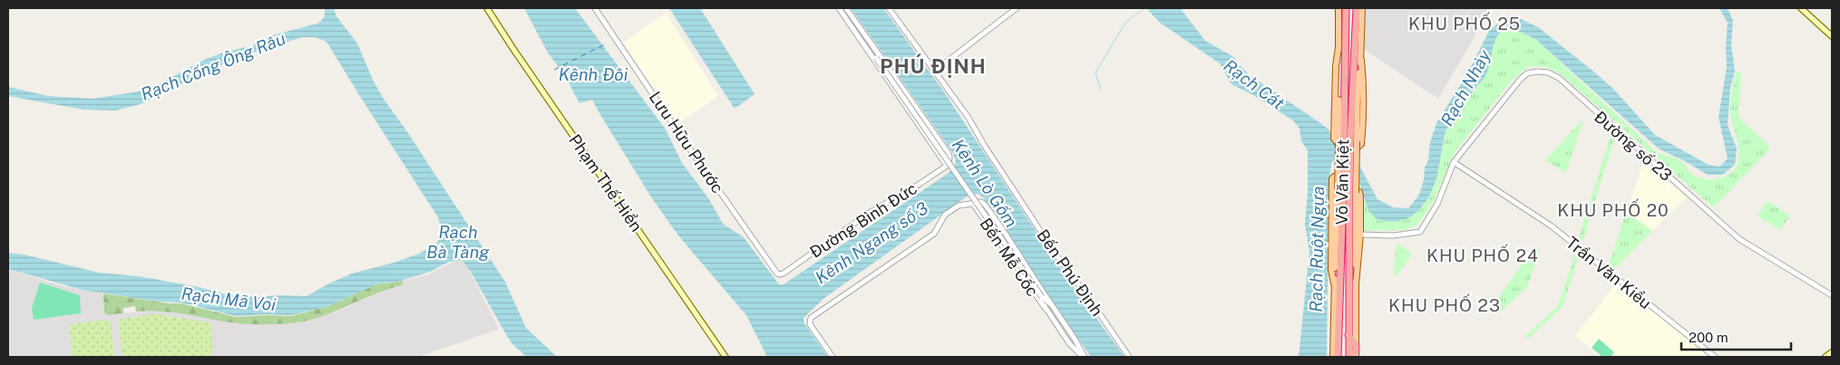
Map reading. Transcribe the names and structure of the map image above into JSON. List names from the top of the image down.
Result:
{
  "streets": {
    "highway": ["Võ Văn Kiệt"],
    "main road": ["Phạm Thế Hiển"],
    "street": [
      "Lưu Hữu Phước",
      "Đường số 23",
      "Đường Bình Đức",
      "Bến Mễ Cốc",
      "Bến Phú Định",
      "Trần Văn Kiểu"
    ]
  },
  "crossings": [
    ["Lưu Hữu Phước", "Đường Bình Đức"],
    ["Đường số 23", "Trần Văn Kiểu"]
  ],
  "districts": [
    "KHU PHỐ 25",
    "PHÚ ĐỊNH",
    "KHU PHỐ 20",
    "KHU PHỐ 24",
    "KHU PHỐ 23"
  ],
  "water": [
    "Rạch Cống Ông Râu",
    "Kênh Đôi",
    "Rạch Cát",
    "Rạch Nhảy",
    "Kênh Lò Gốm",
    "Rạch Bà Tàng",
    "Kênh Ngang số 3",
    "Rạch Ruột Ngựa",
    "Rạch Mã Voi"
  ],
  "scale_bar": "200 m"
}
